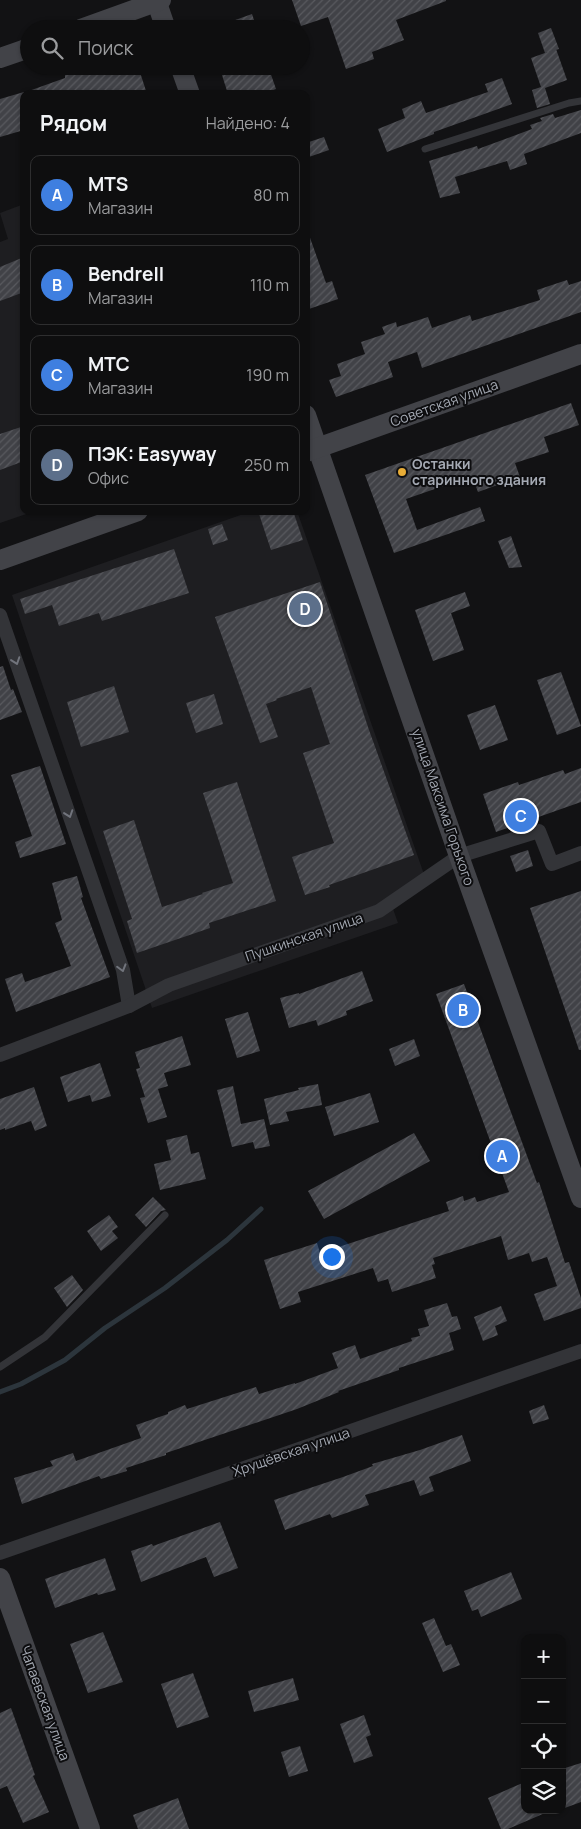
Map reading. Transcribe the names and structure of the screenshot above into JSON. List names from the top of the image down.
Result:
{
  "streets": {
    "main road": ["Советская улица", "улица Максима Горького", "Чапаевская улица"],
    "street": ["Пушкинская улица", "Хрущёвская улица"]
  },
  "crossings": [
    ["Советская улица", "улица Максима Горького"],
    ["улица Максима Горького", "Пушкинская улица"]
  ],
  "places": ["Останки старинного здания"],
  "page": {
    "search": "Поиск",
    "heading": ["Рядом", "Найдено: 4"],
    "list": [
      {
        "mark": "A",
        "name": "MTS",
        "note": "Магазин",
        "value": "80 m"
      },
      {
        "mark": "B",
        "name": "Bendrell",
        "note": "Магазин",
        "value": "110 m"
      },
      {
        "mark": "C",
        "name": "МТС",
        "note": "Магазин",
        "value": "190 m"
      },
      {
        "mark": "D",
        "name": "ПЭК: Easyway",
        "note": "Офис",
        "value": "250 m"
      }
    ],
    "pins": [
      "D",
      "C",
      "B",
      "A"
    ],
    "map_buttons": ["+", "−"]
  }
}
